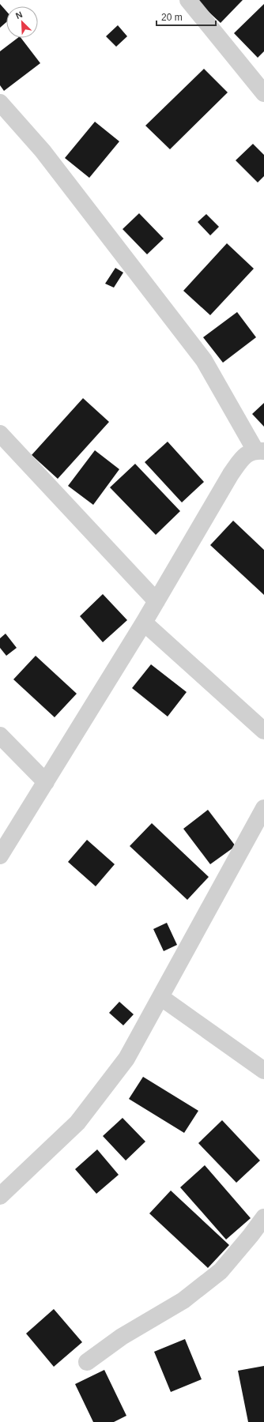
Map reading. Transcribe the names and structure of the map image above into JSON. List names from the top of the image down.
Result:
{
  "scale_bar": "20 m",
  "north": "top left"
}
